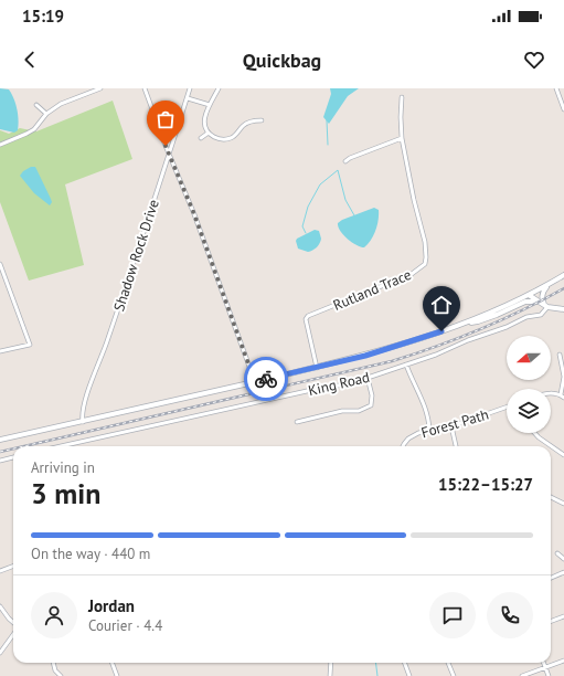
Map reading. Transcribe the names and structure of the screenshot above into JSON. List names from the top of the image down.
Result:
{
  "streets": {
    "street": [
      "Shadow Rock Drive",
      "Rutland Trace",
      "King Road",
      "Forest Path"
    ]
  },
  "north": "left",
  "page": {
    "status": "15:19",
    "header": "Quickbag",
    "heading": ["3 min", "Arriving in", "15:22–15:27"],
    "panel": ["Jordan", "Courier · 4.4"],
    "bar": "On the way · 440 m"
  }
}
